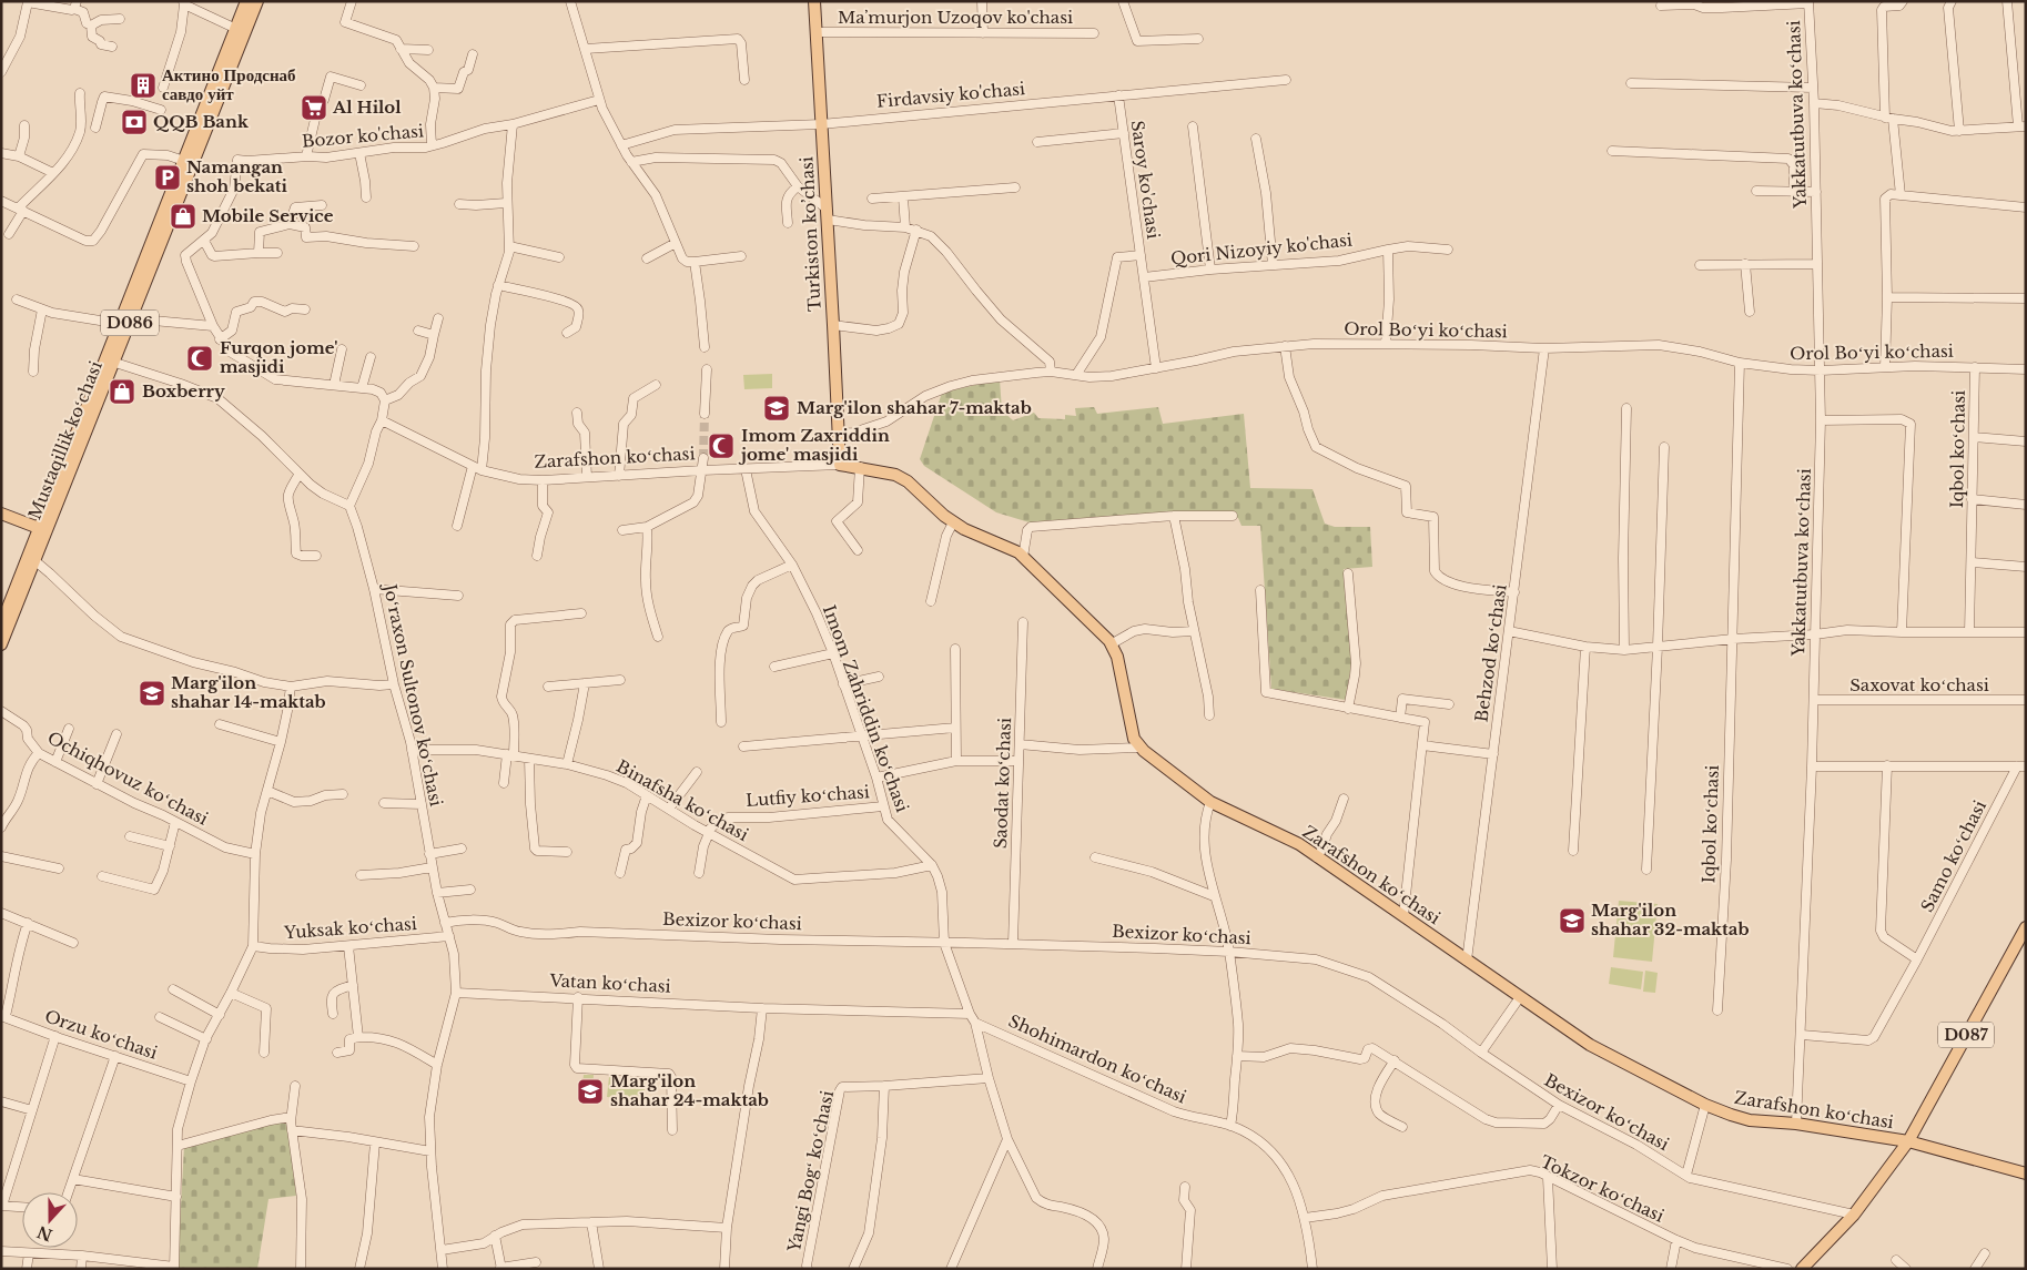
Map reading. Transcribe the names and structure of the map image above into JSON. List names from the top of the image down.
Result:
{
  "streets": {
    "main road": [
      "Turkiston ko’chasi",
      "D086",
      "Mustaqillik koʻchasi",
      "Zarafshon koʻchasi",
      "D087"
    ],
    "street": [
      "Maʼmurjon Uzoqov ko'chasi",
      "Firdavsiy ko'chasi",
      "Yakkatutbuva koʻchasi",
      "Bozor ko'chasi",
      "Saroy ko'chasi",
      "Qori Nizoyiy ko'chasi",
      "Orol Boʻyi koʻchasi",
      "Iqbol koʻchasi",
      "Behzod koʻchasi",
      "Saxovat koʻchasi",
      "Joʻraxon Sultonov koʻchasi",
      "Imom Zahriddin koʻchasi",
      "Ochiqhovuz koʻchasi",
      "Saodat koʻchasi",
      "Lutfiy koʻchasi",
      "Binafsha koʻchasi",
      "Samo koʻchasi",
      "Bexizor koʻchasi",
      "Yuksak koʻchasi",
      "Vatan koʻchasi",
      "Orzu koʻchasi",
      "Shohimardon koʻchasi",
      "Yangi Bogʻ koʻchasi",
      "Tokzor koʻchasi"
    ]
  },
  "crossings": [
    ["Maʼmurjon Uzoqov ko'chasi", "Turkiston ko’chasi"],
    ["Firdavsiy ko'chasi", "Saroy ko'chasi"],
    ["Firdavsiy ko'chasi", "Turkiston ko’chasi"],
    ["Yakkatutbuva koʻchasi", "Orol Boʻyi koʻchasi"],
    ["Yakkatutbuva koʻchasi", "Zarafshon koʻchasi"],
    ["Yakkatutbuva koʻchasi", "Saxovat koʻchasi"],
    ["Yakkatutbuva koʻchasi", "Samo koʻchasi"],
    ["Saroy ko'chasi", "Qori Nizoyiy ko'chasi"],
    ["Saroy ko'chasi", "Orol Boʻyi koʻchasi"],
    ["Turkiston ko’chasi", "Orol Boʻyi koʻchasi"],
    ["Turkiston ko’chasi", "Zarafshon koʻchasi"],
    ["Orol Boʻyi koʻchasi", "Iqbol koʻchasi"],
    ["Orol Boʻyi koʻchasi", "Behzod koʻchasi"],
    ["Zarafshon koʻchasi", "Behzod koʻchasi"],
    ["Zarafshon koʻchasi", "Imom Zahriddin koʻchasi"],
    ["Zarafshon koʻchasi", "D087"],
    ["Joʻraxon Sultonov koʻchasi", "Binafsha koʻchasi"],
    ["Joʻraxon Sultonov koʻchasi", "Bexizor koʻchasi"],
    ["Joʻraxon Sultonov koʻchasi", "Yuksak koʻchasi"],
    ["Joʻraxon Sultonov koʻchasi", "Vatan koʻchasi"],
    ["Imom Zahriddin koʻchasi", "Lutfiy koʻchasi"],
    ["Imom Zahriddin koʻchasi", "Binafsha koʻchasi"],
    ["Imom Zahriddin koʻchasi", "Bexizor koʻchasi"],
    ["Imom Zahriddin koʻchasi", "Vatan koʻchasi"],
    ["Imom Zahriddin koʻchasi", "Shohimardon koʻchasi"],
    ["Saodat koʻchasi", "Bexizor koʻchasi"],
    ["Lutfiy koʻchasi", "Binafsha koʻchasi"],
    ["Bexizor koʻchasi", "D087"],
    ["Shohimardon koʻchasi", "Tokzor koʻchasi"]
  ],
  "places": {
    "building": ["Актино Продснаб савдо уйт"],
    "supermarket": ["Al Hilol"],
    "bank": ["QQB Bank"],
    "parking": ["Namangan shoh bekati"],
    "shop": ["Mobile Service", "Boxberry"],
    "mosque": ["Furqon jome' masjidi", "Imom Zaxriddin jome' masjidi"],
    "school or university": [
      "Marg'ilon shahar 7-maktab",
      "Marg'ilon shahar 14-maktab",
      "Marg'ilon shahar 32-maktab",
      "Marg'ilon shahar 24-maktab"
    ]
  },
  "north": "bottom"
}
